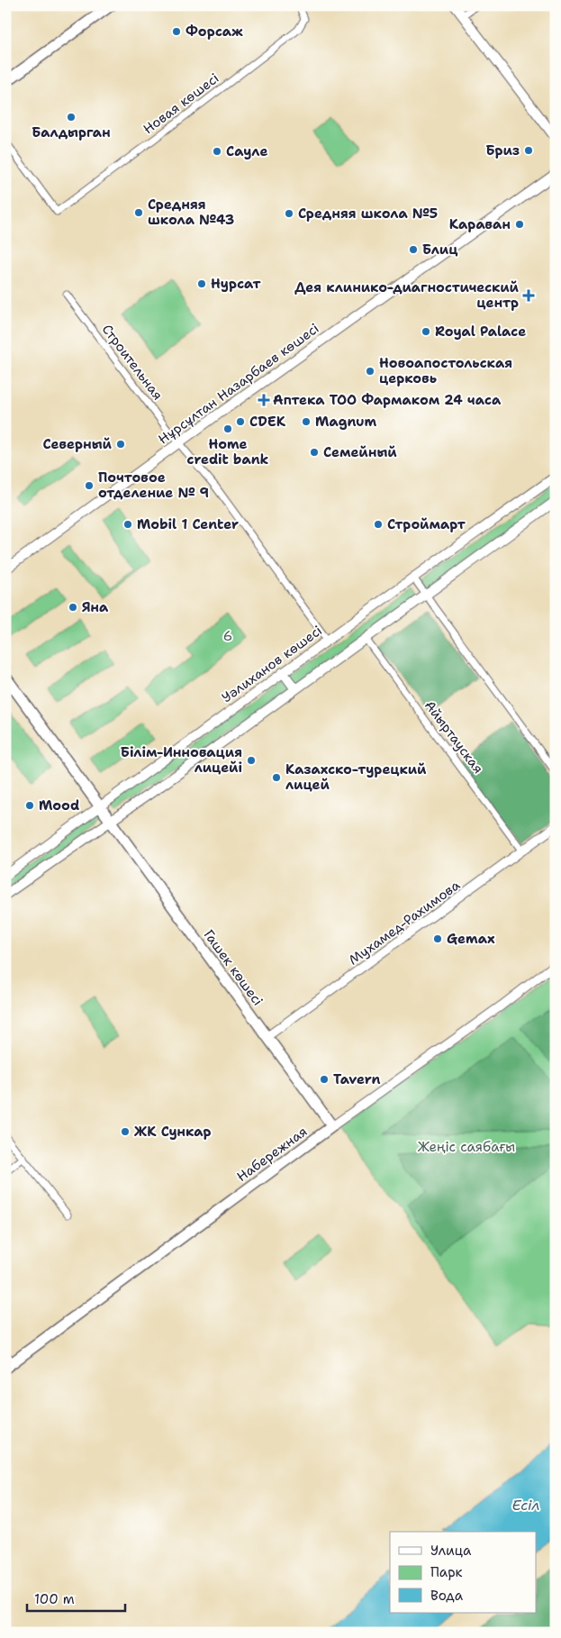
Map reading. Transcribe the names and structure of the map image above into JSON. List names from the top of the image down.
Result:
{
  "streets": {
    "main road": [
      "Нұрсұлтан Назарбаев көшесі",
      "Уәлиханов көшесі",
      "Гашек көшесі",
      "Набережная"
    ],
    "street": [
      "Новая көшесі",
      "Строительная",
      "Айыртауская",
      "Мухамед-Рахимова"
    ]
  },
  "crossings": [
    ["Строительная", "Нұрсұлтан Назарбаев көшесі"],
    ["Уәлиханов көшесі", "Гашек көшесі"],
    ["Айыртауская", "Мухамед-Рахимова"],
    ["Мухамед-Рахимова", "Гашек көшесі"],
    ["Гашек көшесі", "Набережная"]
  ],
  "water": ["Есіл"],
  "parks": ["6", "Жеңіс саябағы"],
  "places": {
    "other": [
      "Форсаж",
      "Балдырган",
      "Бриз",
      "Сауле",
      "Средняя школа №43",
      "Средняя школа №5",
      "Караван",
      "Блиц",
      "Нурсат",
      "Royal Palace",
      "Новоапостольская церковь",
      "CDEK",
      "Magnum",
      "Home credit bank",
      "Северный",
      "Семейный",
      "Почтовое отделение № 9",
      "Mobil 1 Center",
      "Строймарт",
      "Яна",
      "Білім-Инновация лицейі",
      "Казахско-турецкий лицей",
      "Mood",
      "Gemax",
      "Tavern",
      "ЖК Сункар"
    ],
    "health": ["Дея клинико-диагностический центр", "Аптека ТОО Фармаком 24 часа"]
  },
  "legend": ["Улица", "Парк", "Вода"],
  "scale_bar": "100 m"
}
